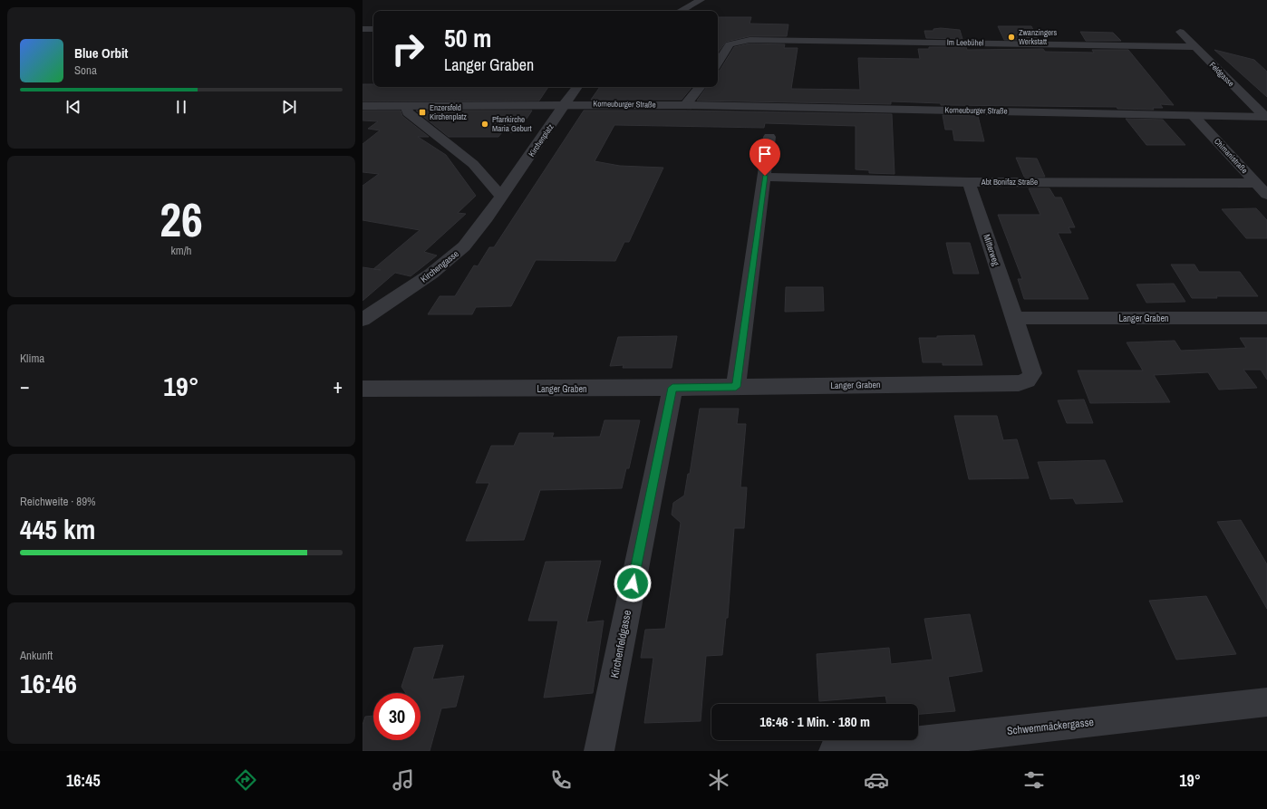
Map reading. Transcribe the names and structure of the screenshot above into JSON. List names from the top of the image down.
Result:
{
  "streets": {
    "street": [
      "Im Leebühel",
      "Feldgasse",
      "Korneuburger Straße",
      "Kirchenplatz",
      "Chimanistraße",
      "Abt Bonifaz Straße",
      "Mitterweg",
      "Kirchengasse",
      "Langer Graben",
      "Kirchenfeldgasse",
      "Schwemmäckergasse"
    ]
  },
  "crossings": [
    ["Im Leebühel", "Feldgasse"],
    ["Feldgasse", "Korneuburger Straße"],
    ["Korneuburger Straße", "Kirchenplatz"],
    ["Korneuburger Straße", "Chimanistraße"],
    ["Kirchenplatz", "Kirchengasse"],
    ["Chimanistraße", "Abt Bonifaz Straße"],
    ["Abt Bonifaz Straße", "Mitterweg"],
    ["Mitterweg", "Langer Graben"],
    ["Langer Graben", "Kirchenfeldgasse"]
  ],
  "places": {
    "other": ["Zwanzingers Werkstatt", "Pfarrkirche Maria Geburt"],
    "transit": ["Enzersfeld Kirchenplatz"]
  },
  "page": {
    "turn": ["50 m", "Langer Graben"],
    "song": ["Blue Orbit", "Sona"],
    "tile": [
      ["26", "km/h"],
      "Klima",
      ["Reichweite · 89%", "445 km"],
      ["Ankunft", "16:46"]
    ],
    "heat": ["−", "19°", "+"],
    "limit": "30",
    "trip": "16:46 · 1 Min. · 180 m",
    "tabs": ["16:45", "19°"]
  }
}
